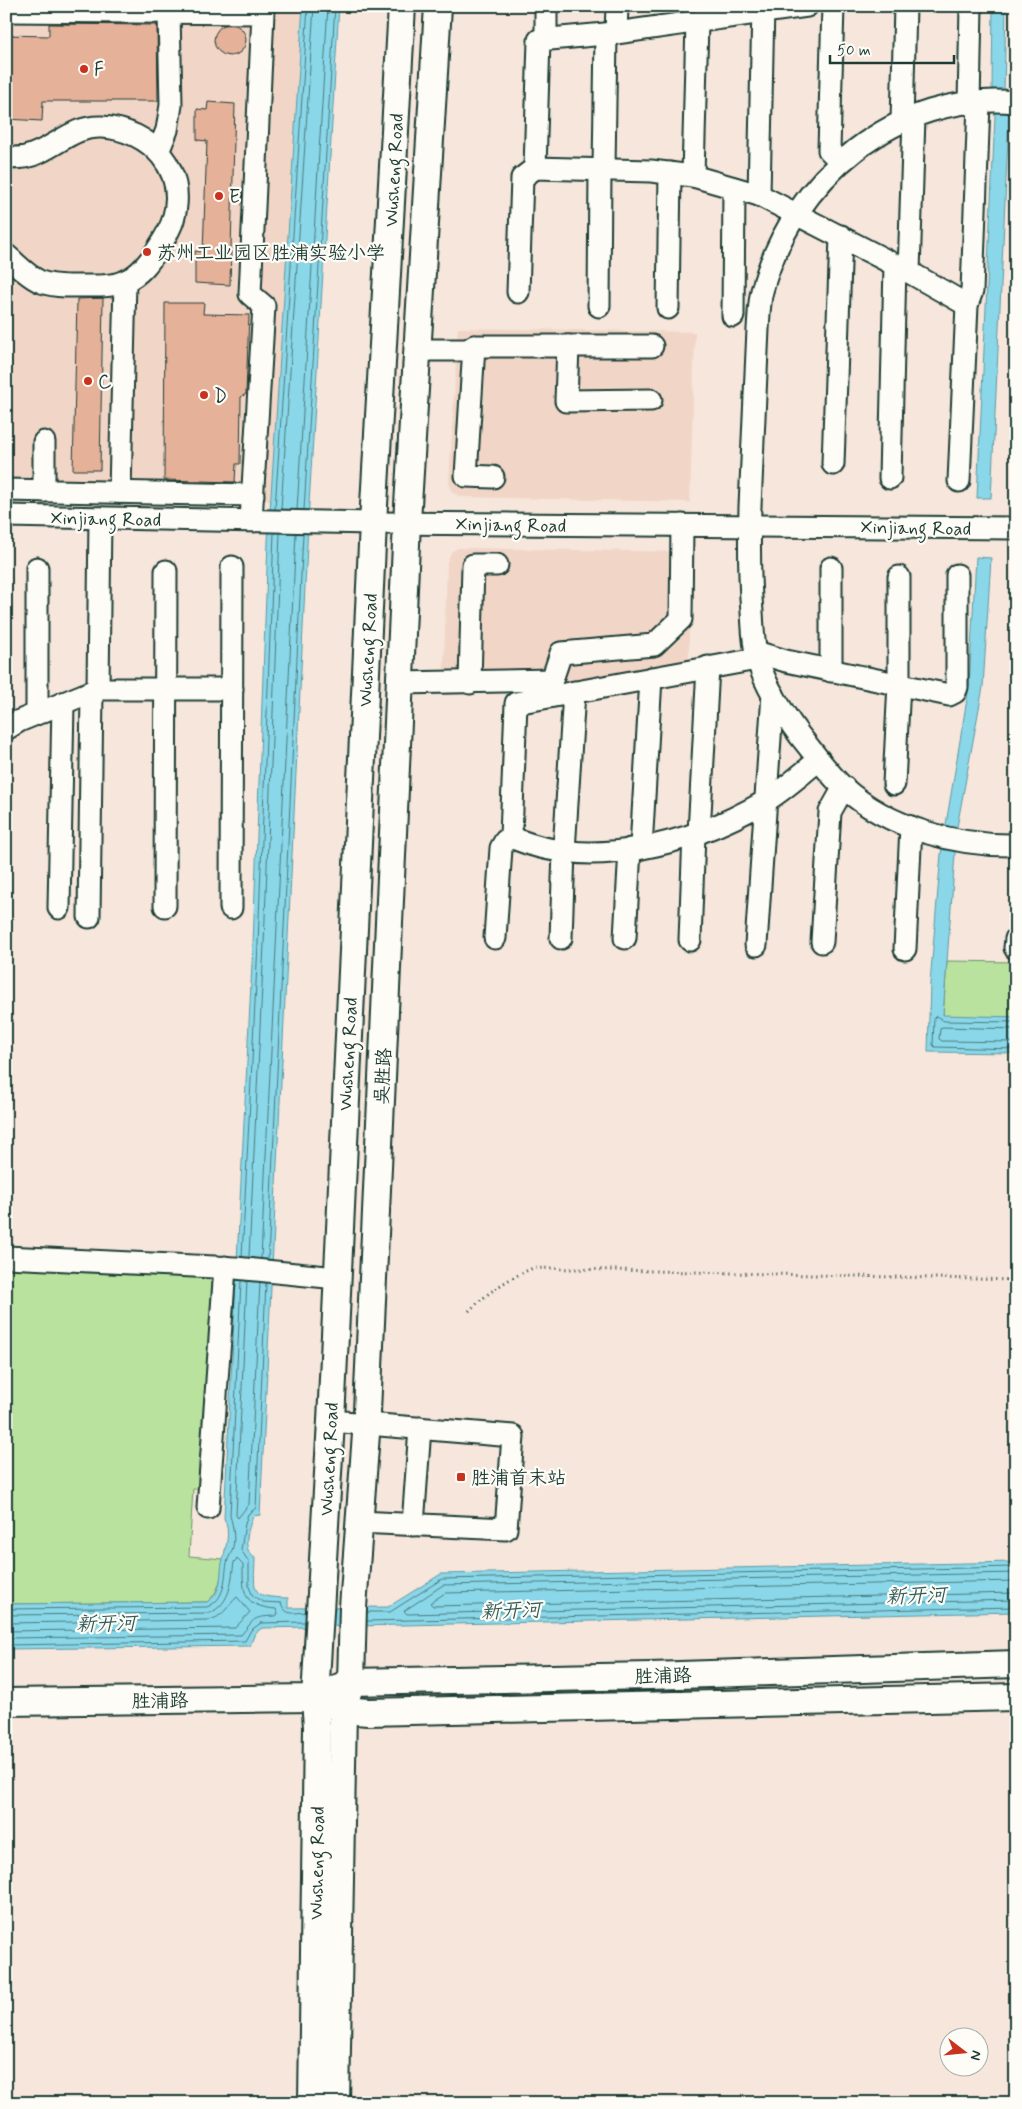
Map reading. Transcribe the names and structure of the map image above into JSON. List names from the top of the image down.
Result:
{
  "streets": {
    "main road": ["Wusheng Road", "吴胜路", "胜浦路"],
    "street": ["Xinjiang Road"]
  },
  "crossings": [
    ["Wusheng Road", "Xinjiang Road"],
    ["Wusheng Road", "吴胜路"],
    ["Wusheng Road", "胜浦路"]
  ],
  "water": ["新开河"],
  "places": {
    "other": [
      "F",
      "E",
      "苏州工业园区胜浦实验小学",
      "C",
      "D"
    ],
    "transit": ["胜浦首末站"]
  },
  "scale_bar": "50 m",
  "north": "right"
}
